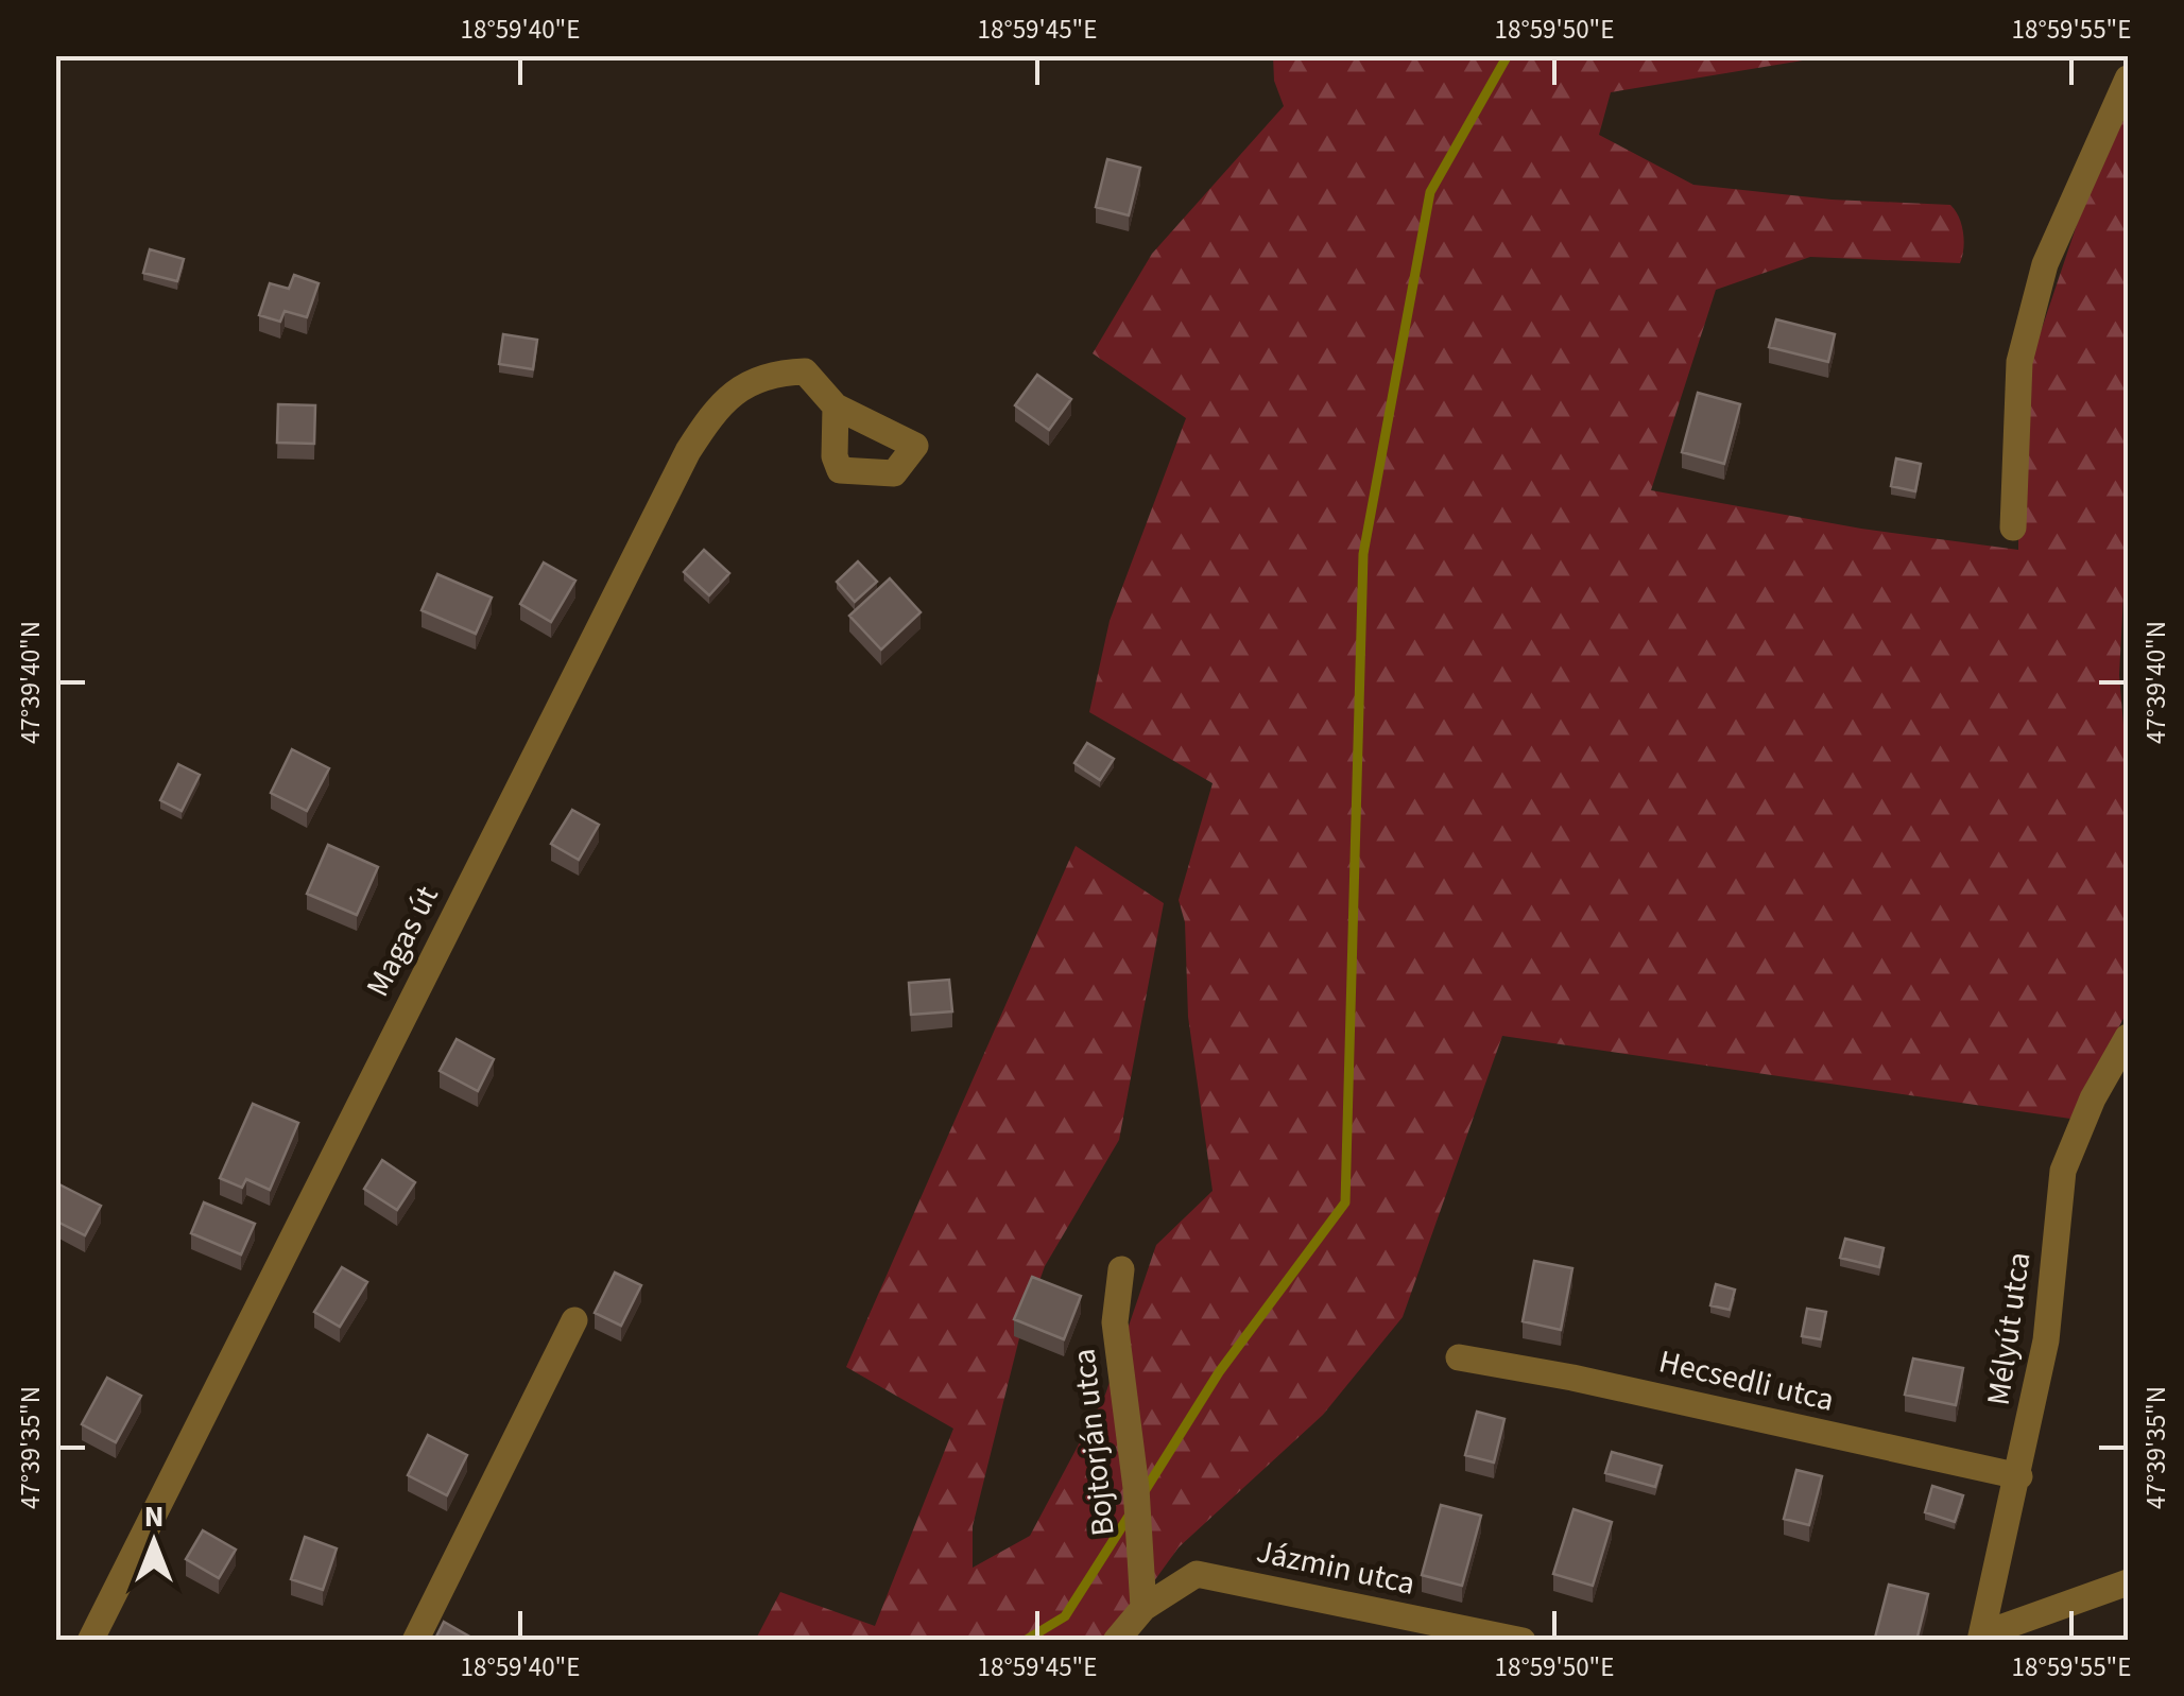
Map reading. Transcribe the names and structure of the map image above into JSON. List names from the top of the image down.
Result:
{
  "streets": {
    "street": [
      "Magas út",
      "Mélyút utca",
      "Hecsedli utca",
      "Bojtorján utca",
      "Jázmin utca"
    ]
  },
  "crossings": [
    ["Mélyút utca", "Hecsedli utca"],
    ["Bojtorján utca", "Jázmin utca"]
  ],
  "north": "top",
  "coordinates": [
    "18°59'40\"E",
    "18°59'45\"E",
    "18°59'50\"E",
    "18°59'55\"E",
    "47°39'40\"N",
    "47°39'35\"N"
  ]
}
